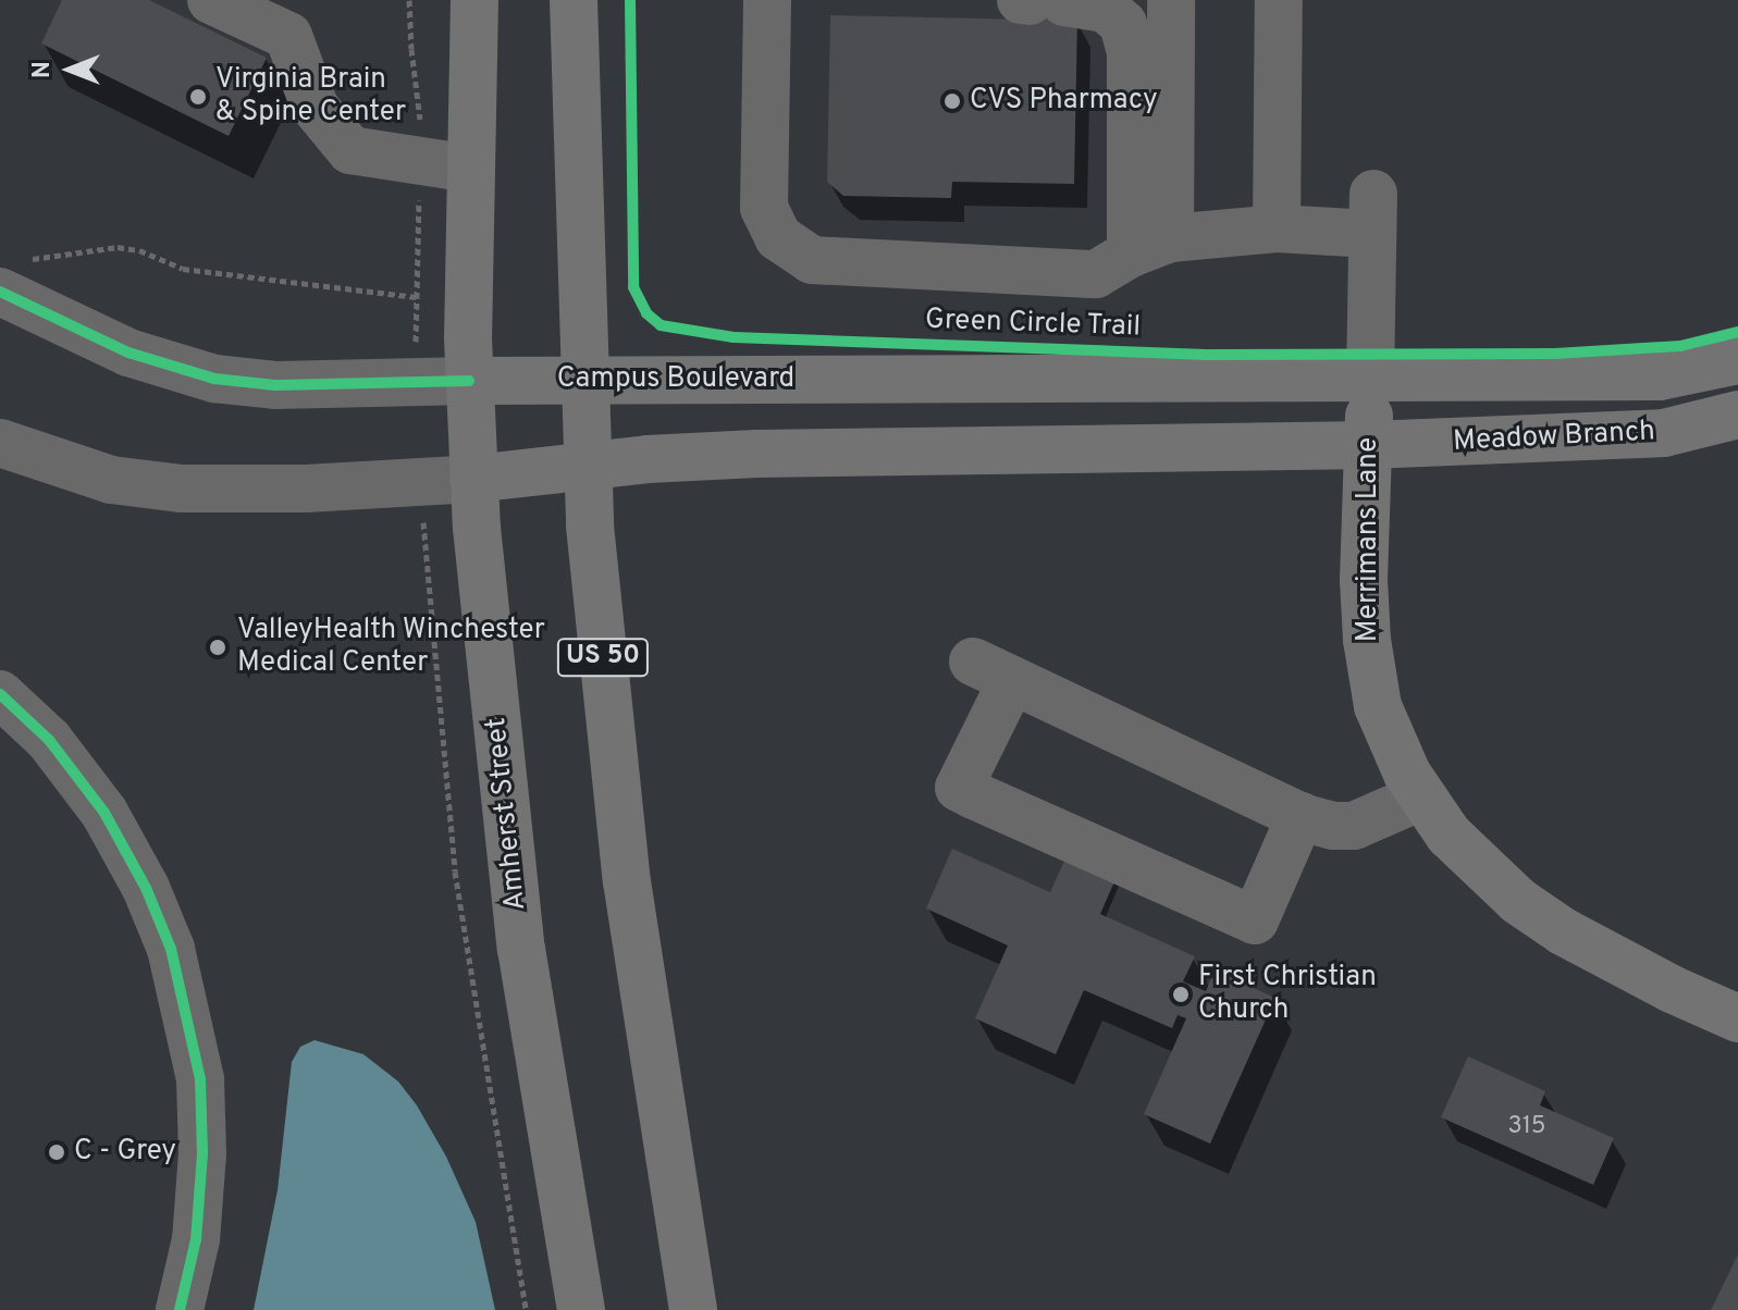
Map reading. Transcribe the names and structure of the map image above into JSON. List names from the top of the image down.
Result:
{
  "streets": {
    "main road": [
      "Campus Boulevard",
      "Meadow Branch",
      "Merrimans Lane",
      "US 50",
      "Amherst Street"
    ],
    "cycle path": ["Green Circle Trail"]
  },
  "crossings": [
    ["Campus Boulevard", "Meadow Branch"],
    ["Campus Boulevard", "Merrimans Lane"],
    ["Campus Boulevard", "US 50"],
    ["Campus Boulevard", "Amherst Street"],
    ["Meadow Branch", "Merrimans Lane"]
  ],
  "places": [
    "Virginia Brain & Spine Center",
    "CVS Pharmacy",
    "ValleyHealth Winchester Medical Center",
    "First Christian Church",
    "C - Grey"
  ],
  "house_numbers": ["315"],
  "north": "left"
}
